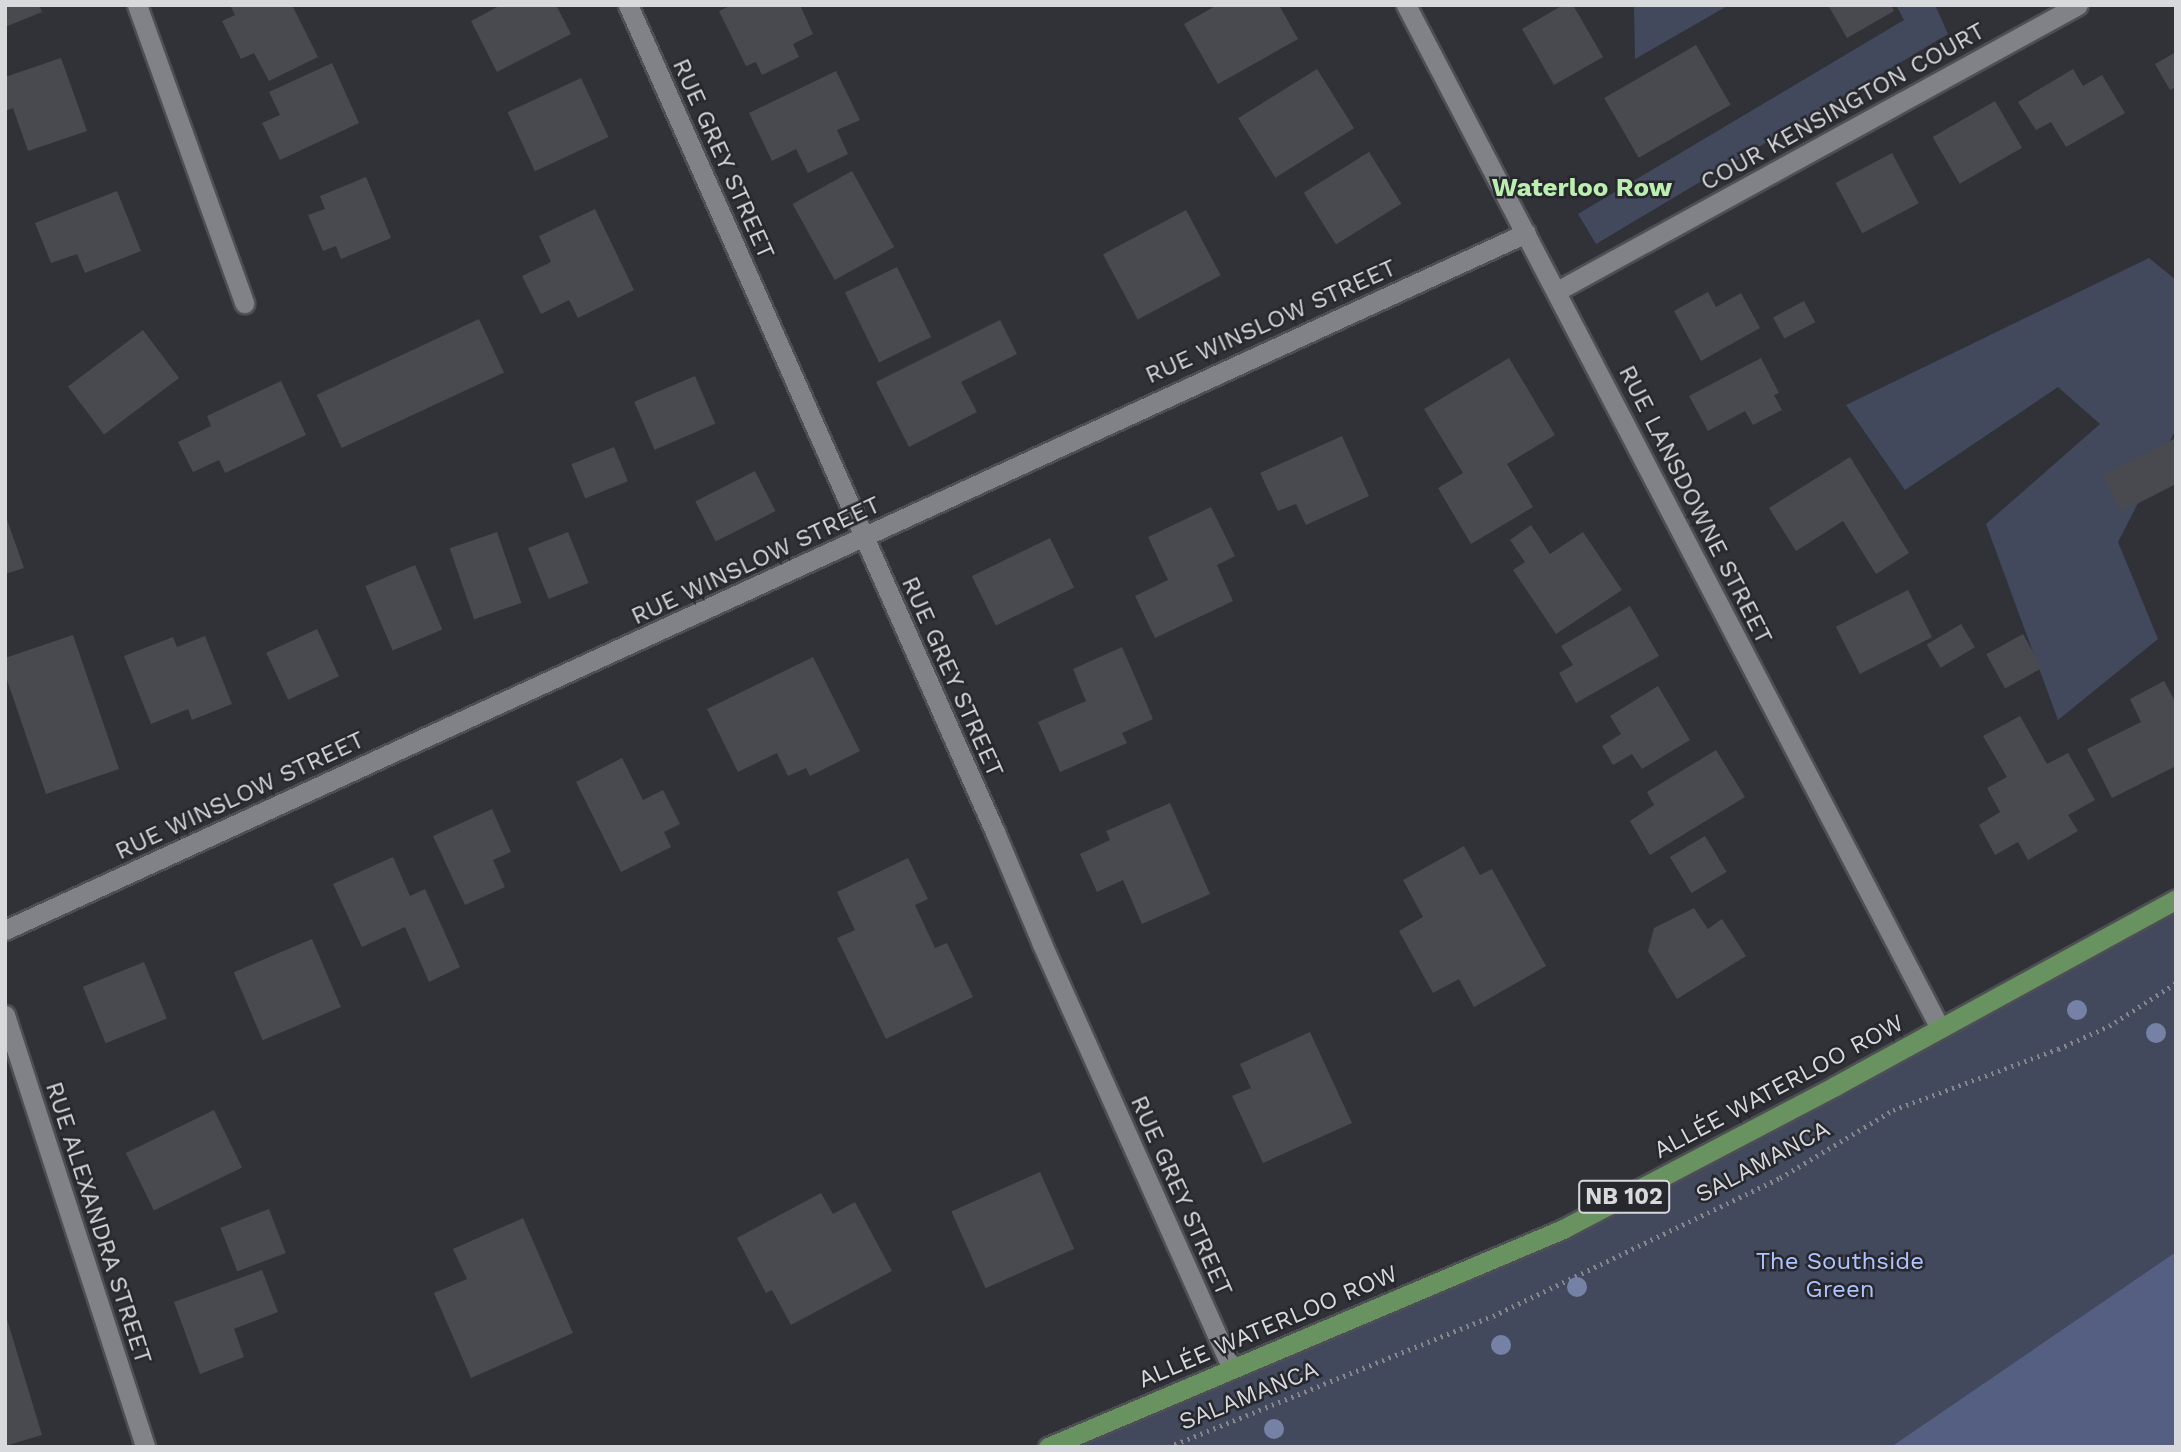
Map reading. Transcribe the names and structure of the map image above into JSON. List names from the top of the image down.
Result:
{
  "streets": {
    "main road": ["ALLÉE WATERLOO ROW", "NB 102"],
    "street": [
      "COUR KENSINGTON COURT",
      "RUE GREY STREET",
      "RUE WINSLOW STREET",
      "RUE LANSDOWNE STREET",
      "RUE ALEXANDRA STREET"
    ],
    "path": ["SALAMANCA"]
  },
  "crossings": [
    ["COUR KENSINGTON COURT", "RUE LANSDOWNE STREET"],
    ["RUE GREY STREET", "RUE WINSLOW STREET"],
    ["RUE GREY STREET", "ALLÉE WATERLOO ROW"],
    ["RUE WINSLOW STREET", "RUE LANSDOWNE STREET"],
    ["RUE LANSDOWNE STREET", "ALLÉE WATERLOO ROW"]
  ],
  "districts": ["Waterloo Row"],
  "parks": ["The Southside Green"]
}
